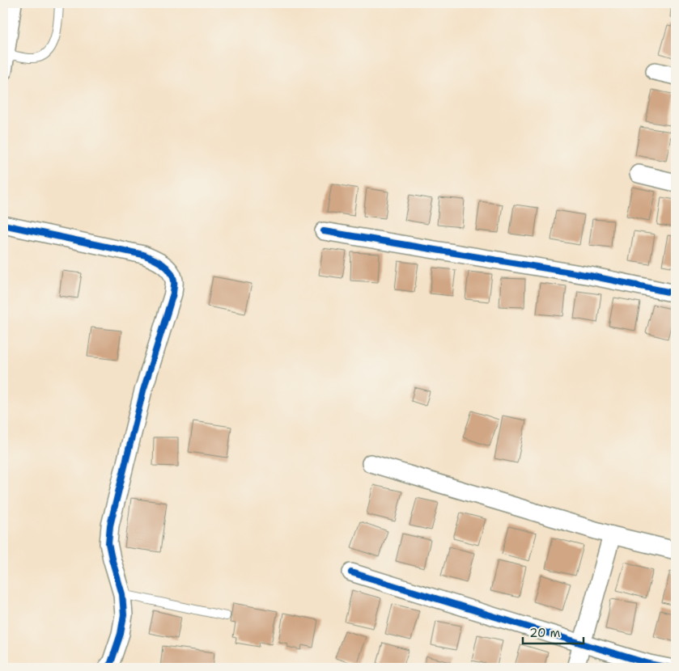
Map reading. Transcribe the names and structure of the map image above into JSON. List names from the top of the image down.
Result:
{
  "scale_bar": "20 m"
}
